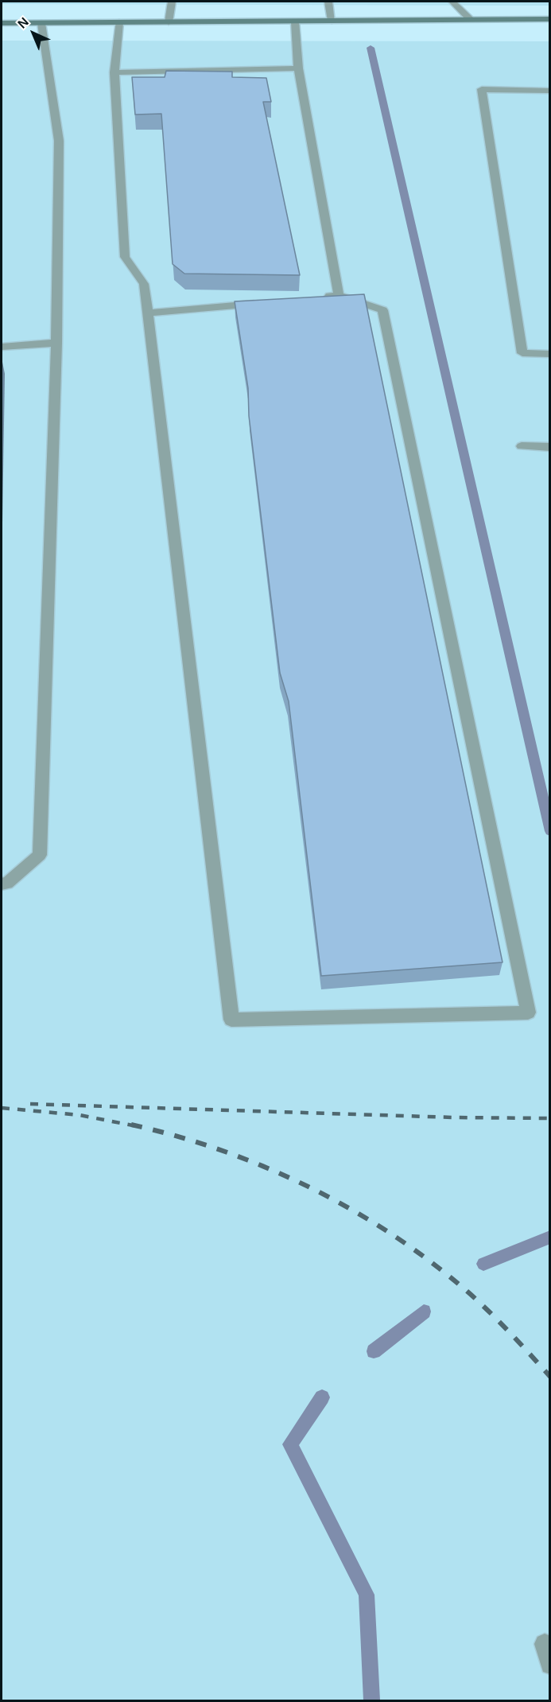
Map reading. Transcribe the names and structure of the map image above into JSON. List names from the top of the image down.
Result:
{
  "north": "top left"
}
